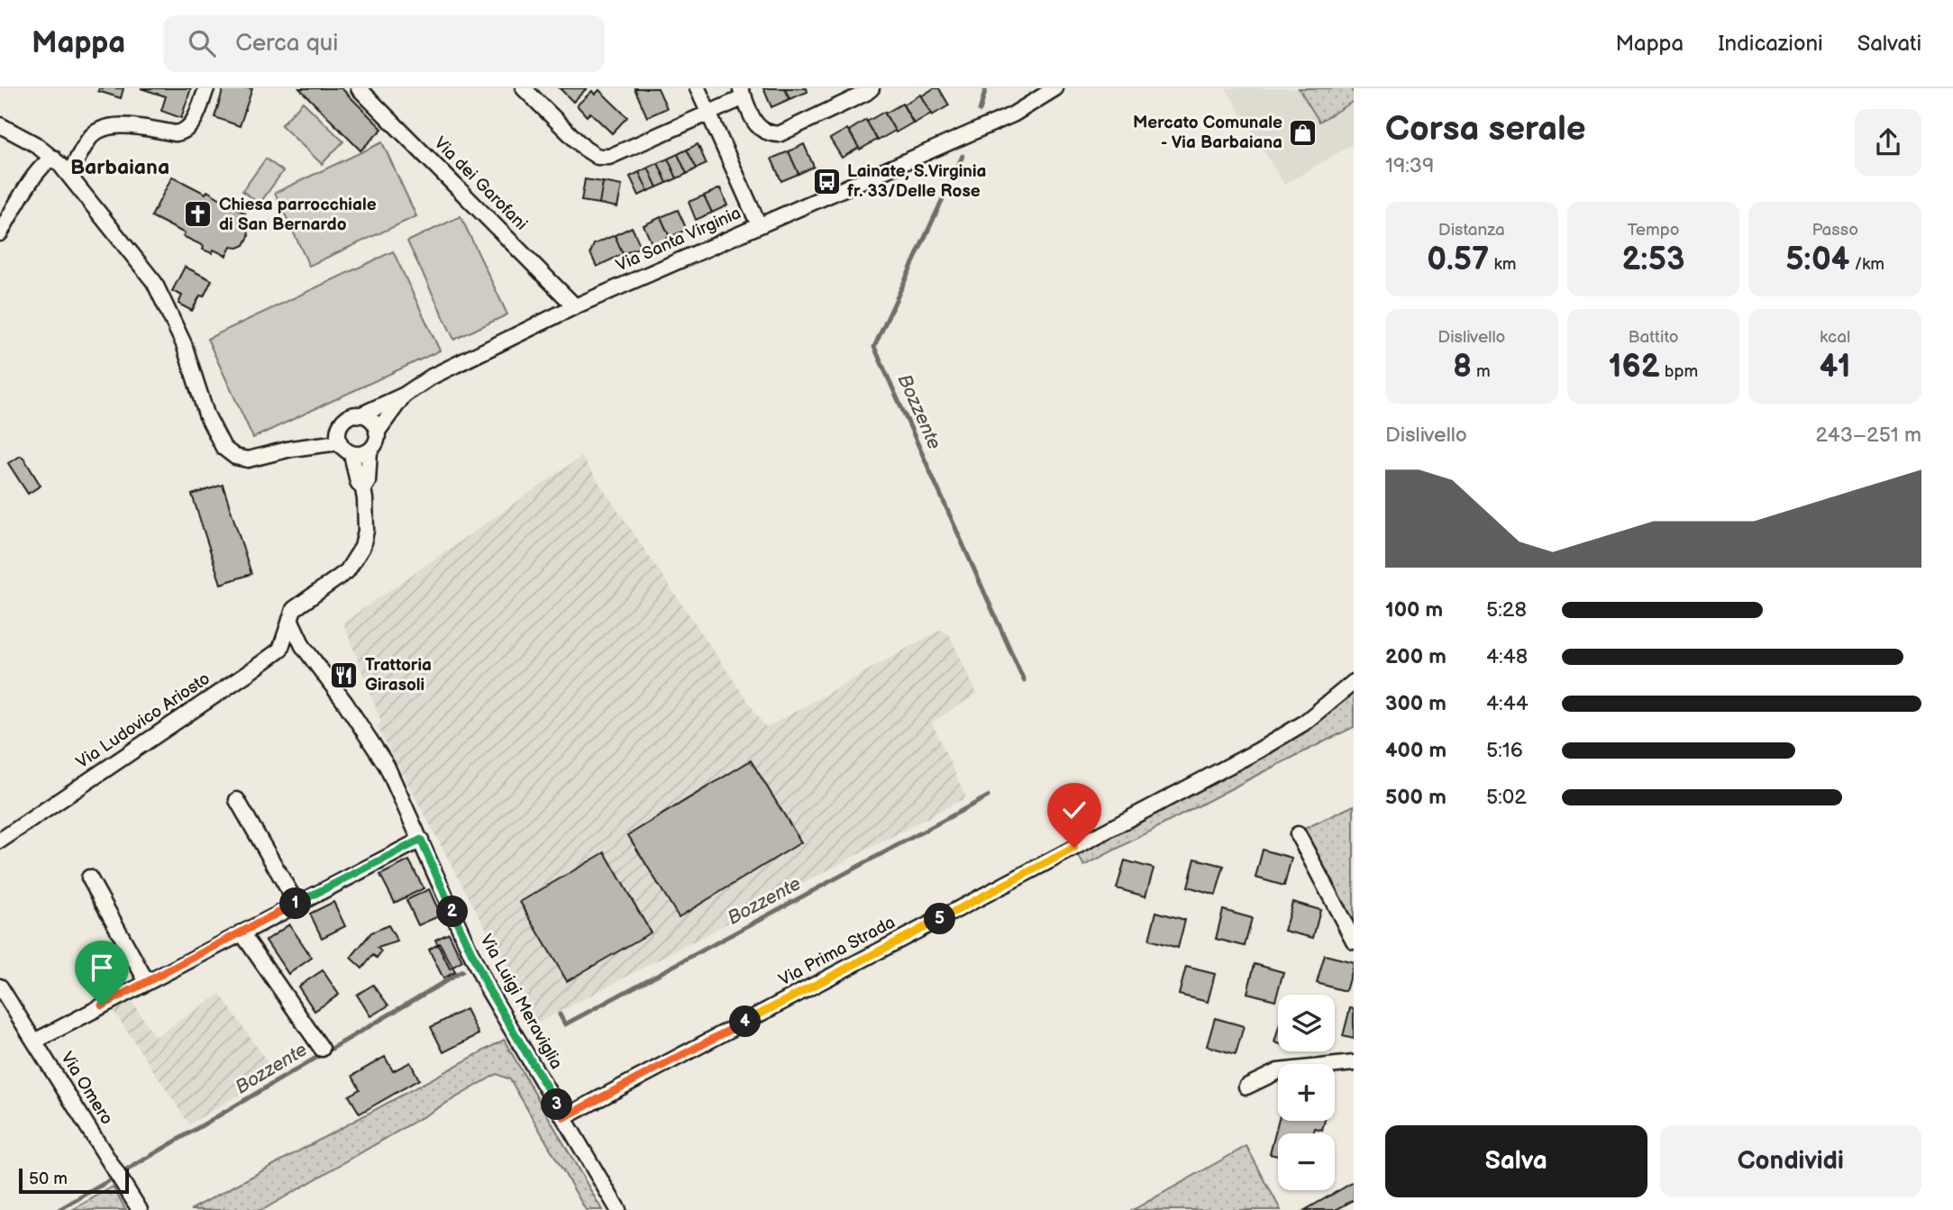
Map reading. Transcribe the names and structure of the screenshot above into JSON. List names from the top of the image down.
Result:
{
  "streets": {
    "street": [
      "Via dei Garofani",
      "Via Santa Virginia",
      "Via Ludovico Ariosto",
      "Via Prima Strada",
      "Via Luigi Meraviglia",
      "Via Omero"
    ]
  },
  "crossings": [
    ["Via dei Garofani", "Via Santa Virginia"],
    ["Via Prima Strada", "Via Luigi Meraviglia"]
  ],
  "districts": ["Barbaiana"],
  "water": ["Bozzente"],
  "places": {
    "shop": ["Mercato Comunale - Via Barbaiana"],
    "bus stop": ["Lainate, S.Virginia fr. 33/Delle Rose"],
    "church": ["Chiesa parrocchiale di San Bernardo"],
    "restaurant": ["Trattoria Girasoli"]
  },
  "scale_bar": "50 m",
  "page": {
    "header": "Mappa",
    "search": "Cerca qui",
    "nav": ["Mappa", "Indicazioni", "Salvati"],
    "heading": ["Corsa serale", "19:39"],
    "stats": [
      ["Distanza", "0.57 km"],
      ["Tempo", "2:53"],
      ["Passo", "5:04 /km"],
      ["Dislivello", "8 m"],
      ["Battito", "162 bpm"],
      ["kcal", "41"]
    ],
    "chart": ["Dislivello", "243–251 m"],
    "list": [
      {
        "name": "100 m",
        "note": "5:28"
      },
      {
        "name": "200 m",
        "note": "4:48"
      },
      {
        "name": "300 m",
        "note": "4:44"
      },
      {
        "name": "400 m",
        "note": "5:16"
      },
      {
        "name": "500 m",
        "note": "5:02"
      }
    ],
    "pins": [
      "1",
      "2",
      "5",
      "4",
      "3"
    ],
    "map_buttons": ["+", "−"],
    "buttons": ["Salva", "Condividi"],
    "scale": "50 m"
  }
}
